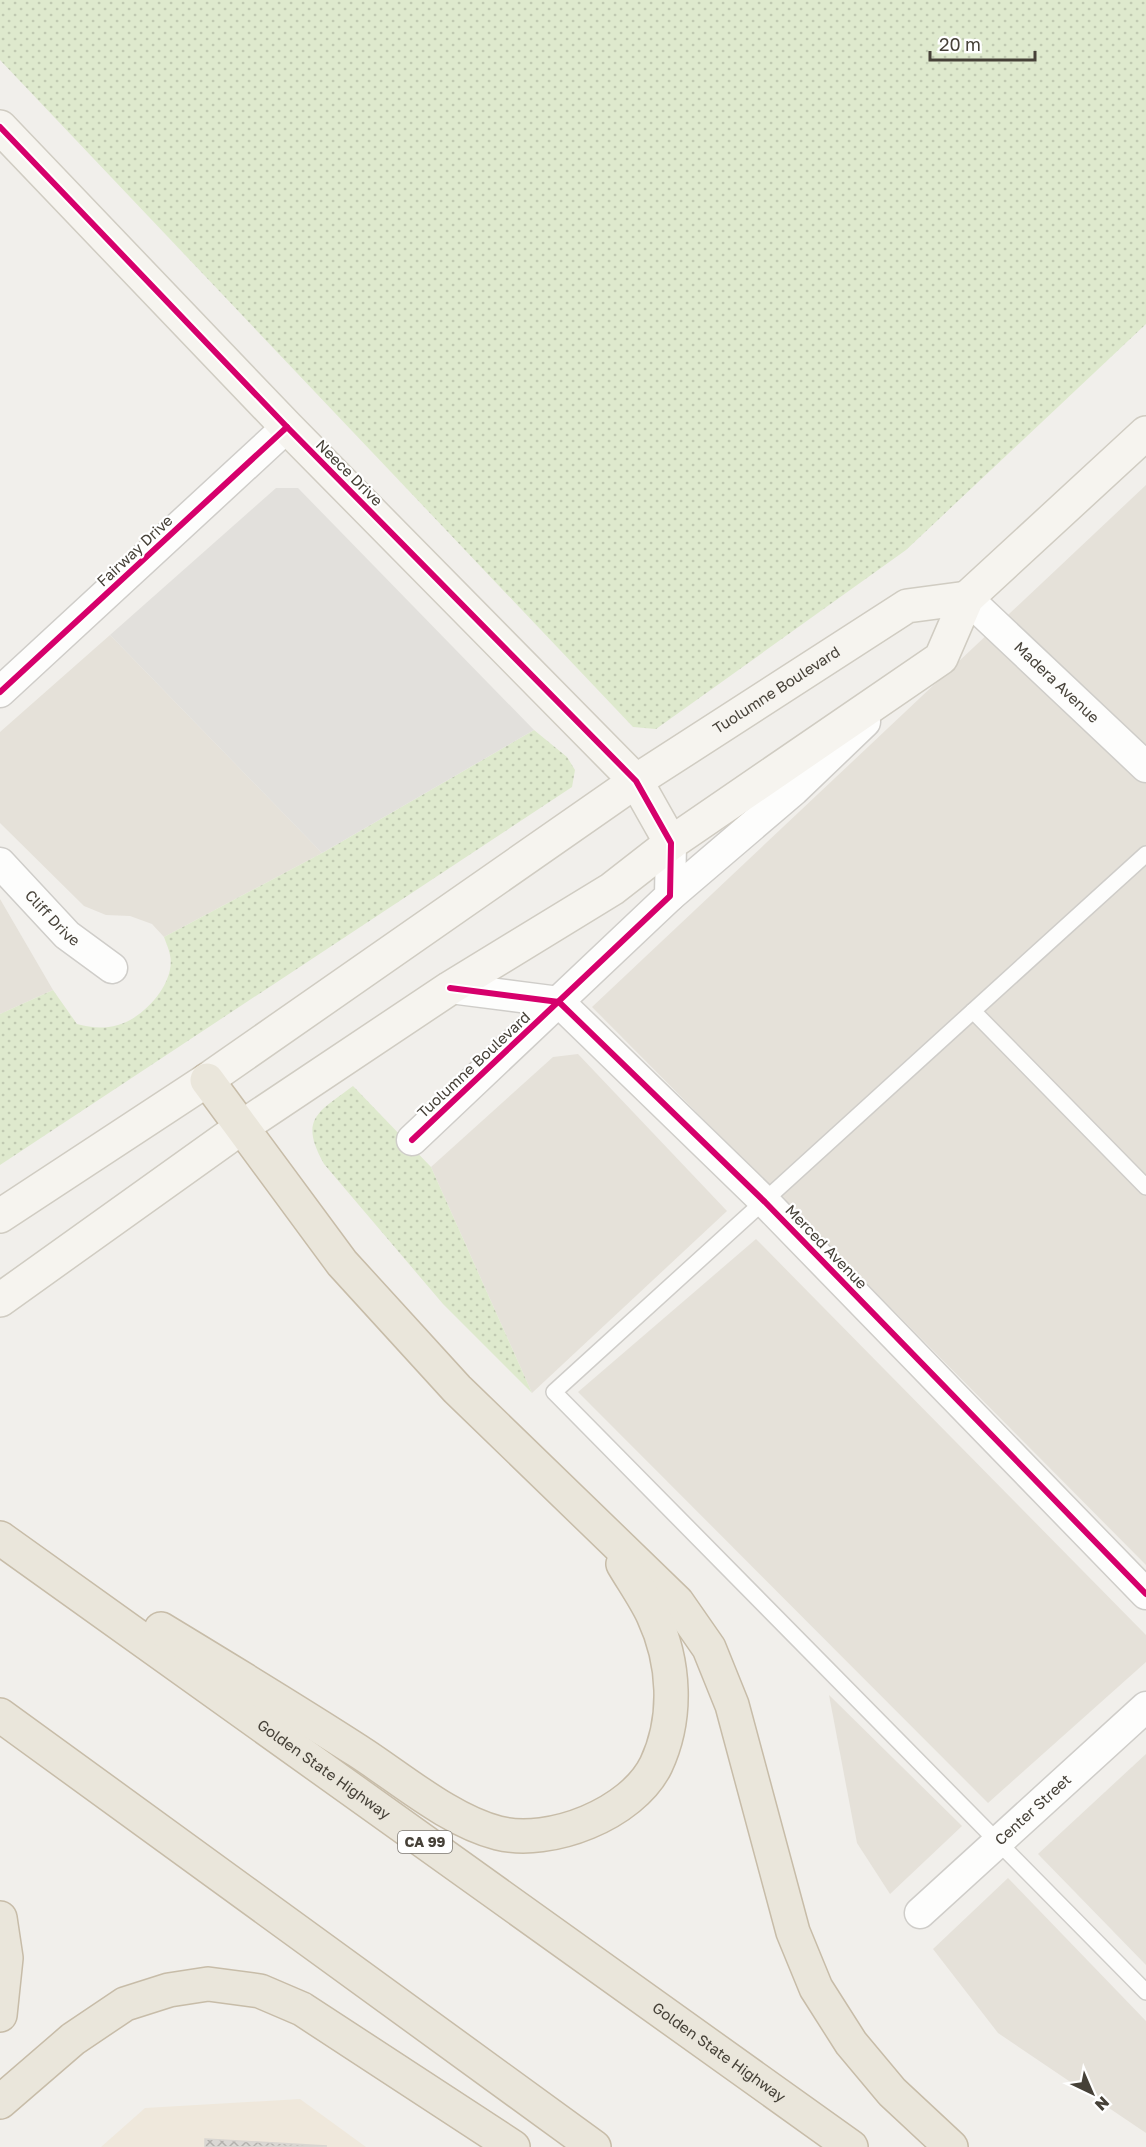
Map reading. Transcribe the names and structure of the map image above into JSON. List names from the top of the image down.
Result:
{
  "streets": {
    "highway": ["Golden State Highway", "CA 99"],
    "main road": ["Neece Drive", "Tuolumne Boulevard"],
    "street": [
      "Fairway Drive",
      "Madera Avenue",
      "Cliff Drive",
      "Merced Avenue",
      "Center Street"
    ]
  },
  "crossings": [
    ["Neece Drive", "Fairway Drive"],
    ["Neece Drive", "Tuolumne Boulevard"],
    ["Madera Avenue", "Tuolumne Boulevard"],
    ["Tuolumne Boulevard", "Merced Avenue"]
  ],
  "scale_bar": "20 m",
  "north": "bottom right"
}
